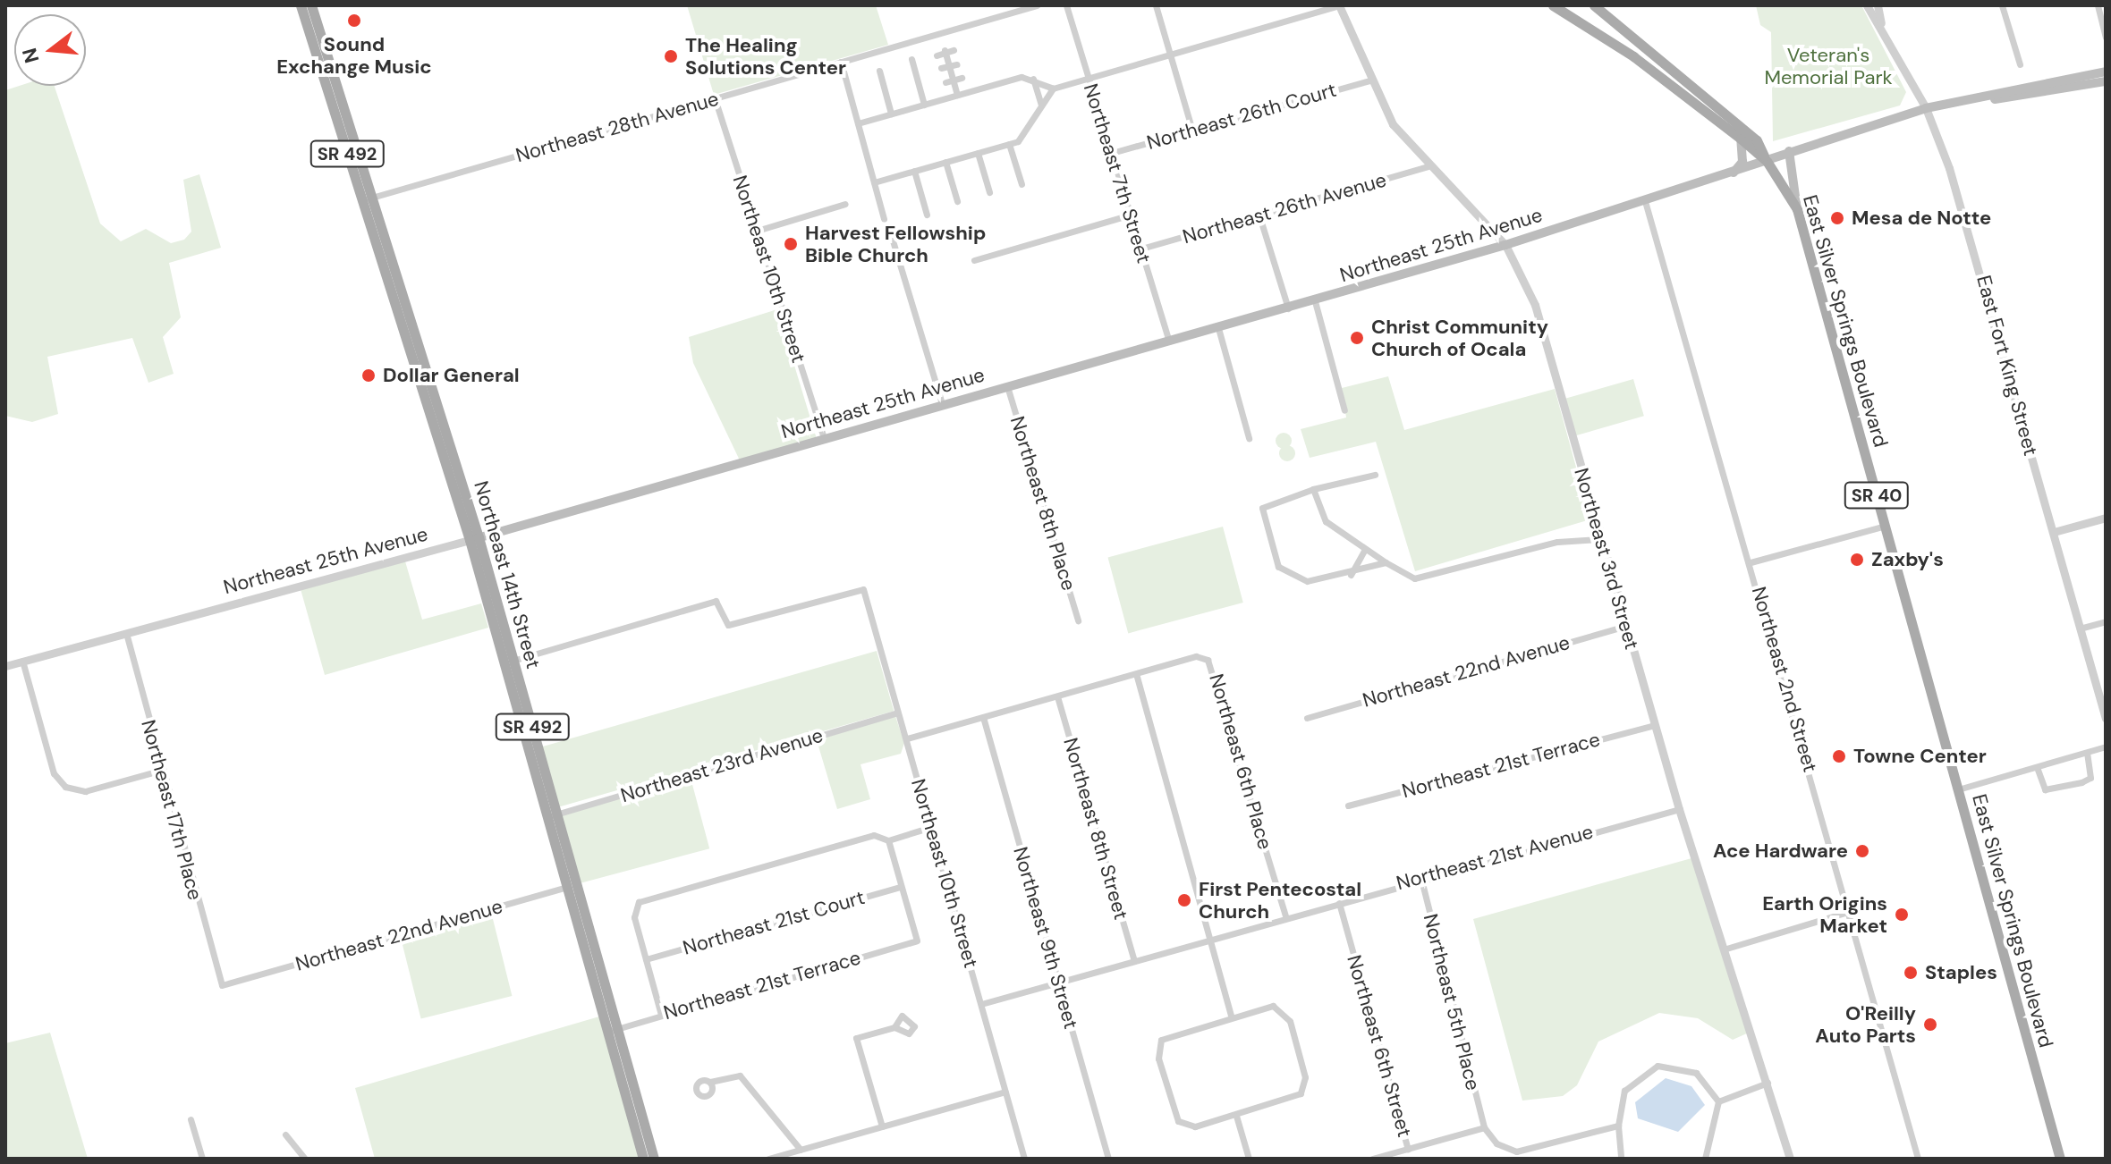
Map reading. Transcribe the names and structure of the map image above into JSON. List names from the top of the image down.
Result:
{
  "streets": {
    "main road": [
      "SR 492",
      "Northeast 25th Avenue",
      "East Silver Springs Boulevard",
      "SR 40",
      "Northeast 14th Street"
    ],
    "street": [
      "Northeast 26th Court",
      "Northeast 28th Avenue",
      "Northeast 7th Street",
      "Northeast 26th Avenue",
      "Northeast 10th Street",
      "East Fort King Street",
      "Northeast 8th Place",
      "Northeast 3rd Street",
      "Northeast 22nd Avenue",
      "Northeast 2nd Street",
      "Northeast 6th Place",
      "Northeast 23rd Avenue",
      "Northeast 21st Terrace",
      "Northeast 17th Place",
      "Northeast 8th Street",
      "Northeast 21st Avenue",
      "Northeast 21st Court",
      "Northeast 9th Street",
      "Northeast 5th Place",
      "Northeast 6th Street"
    ]
  },
  "crossings": [
    ["Northeast 26th Court", "Northeast 7th Street"],
    ["Northeast 26th Court", "Northeast 3rd Street"],
    ["Northeast 28th Avenue", "Northeast 10th Street"],
    ["Northeast 28th Avenue", "Northeast 14th Street"],
    ["Northeast 7th Street", "Northeast 26th Avenue"],
    ["Northeast 7th Street", "Northeast 25th Avenue"],
    ["Northeast 26th Avenue", "Northeast 3rd Street"],
    ["Northeast 25th Avenue", "Northeast 10th Street"],
    ["Northeast 25th Avenue", "East Silver Springs Boulevard"],
    ["Northeast 25th Avenue", "East Fort King Street"],
    ["Northeast 25th Avenue", "Northeast 8th Place"],
    ["Northeast 25th Avenue", "Northeast 3rd Street"],
    ["Northeast 25th Avenue", "Northeast 14th Street"],
    ["Northeast 25th Avenue", "Northeast 2nd Street"],
    ["Northeast 25th Avenue", "Northeast 17th Place"],
    ["Northeast 10th Street", "Northeast 14th Street"],
    ["Northeast 10th Street", "Northeast 23rd Avenue"],
    ["Northeast 10th Street", "Northeast 21st Avenue"],
    ["Northeast 3rd Street", "Northeast 22nd Avenue"],
    ["Northeast 3rd Street", "Northeast 21st Terrace"],
    ["Northeast 3rd Street", "Northeast 21st Avenue"],
    ["Northeast 14th Street", "Northeast 22nd Avenue"],
    ["Northeast 14th Street", "Northeast 23rd Avenue"],
    ["Northeast 14th Street", "Northeast 21st Terrace"],
    ["Northeast 22nd Avenue", "Northeast 17th Place"],
    ["Northeast 6th Place", "Northeast 21st Avenue"],
    ["Northeast 21st Terrace", "Northeast 21st Court"],
    ["Northeast 8th Street", "Northeast 21st Avenue"],
    ["Northeast 21st Avenue", "Northeast 9th Street"],
    ["Northeast 21st Avenue", "Northeast 5th Place"],
    ["Northeast 21st Avenue", "Northeast 6th Street"]
  ],
  "parks": ["Veteran's Memorial Park"],
  "places": [
    "Sound Exchange Music",
    "The Healing Solutions Center",
    "Mesa de Notte",
    "Harvest Fellowship Bible Church",
    "Christ Community Church of Ocala",
    "Dollar General",
    "Zaxby's",
    "Towne Center",
    "Ace Hardware",
    "First Pentecostal Church",
    "Earth Origins Market",
    "Staples",
    "O'Reilly Auto Parts"
  ],
  "north": "left"
}
